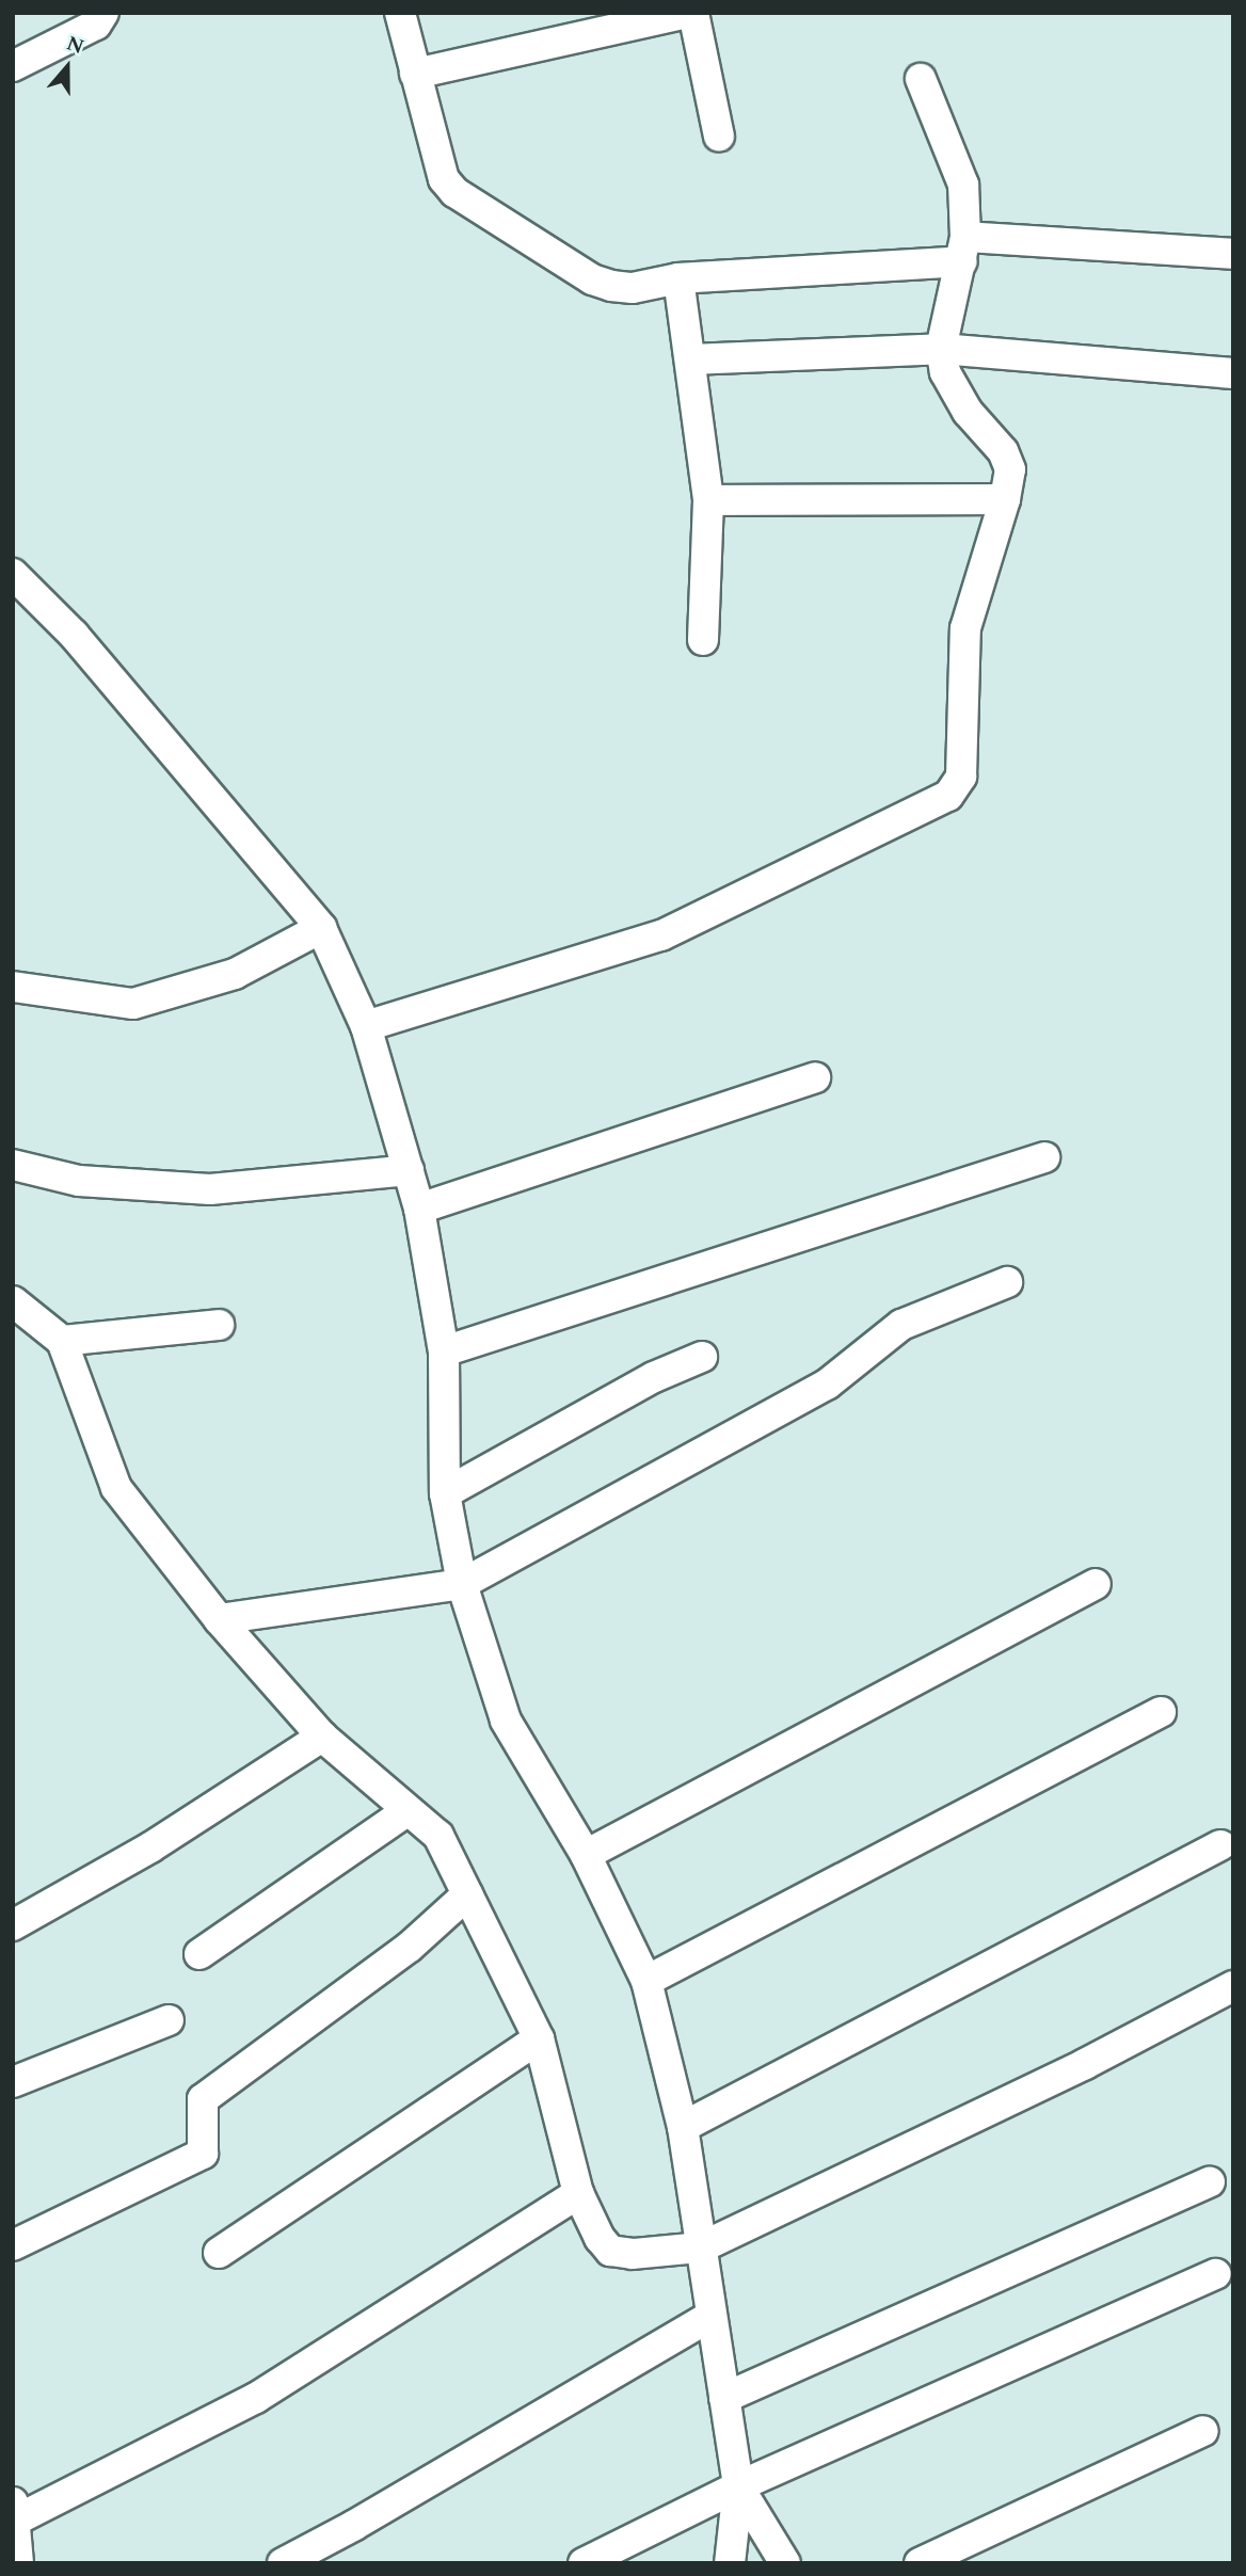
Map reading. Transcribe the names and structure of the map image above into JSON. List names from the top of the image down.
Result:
{
  "north": "top"
}
